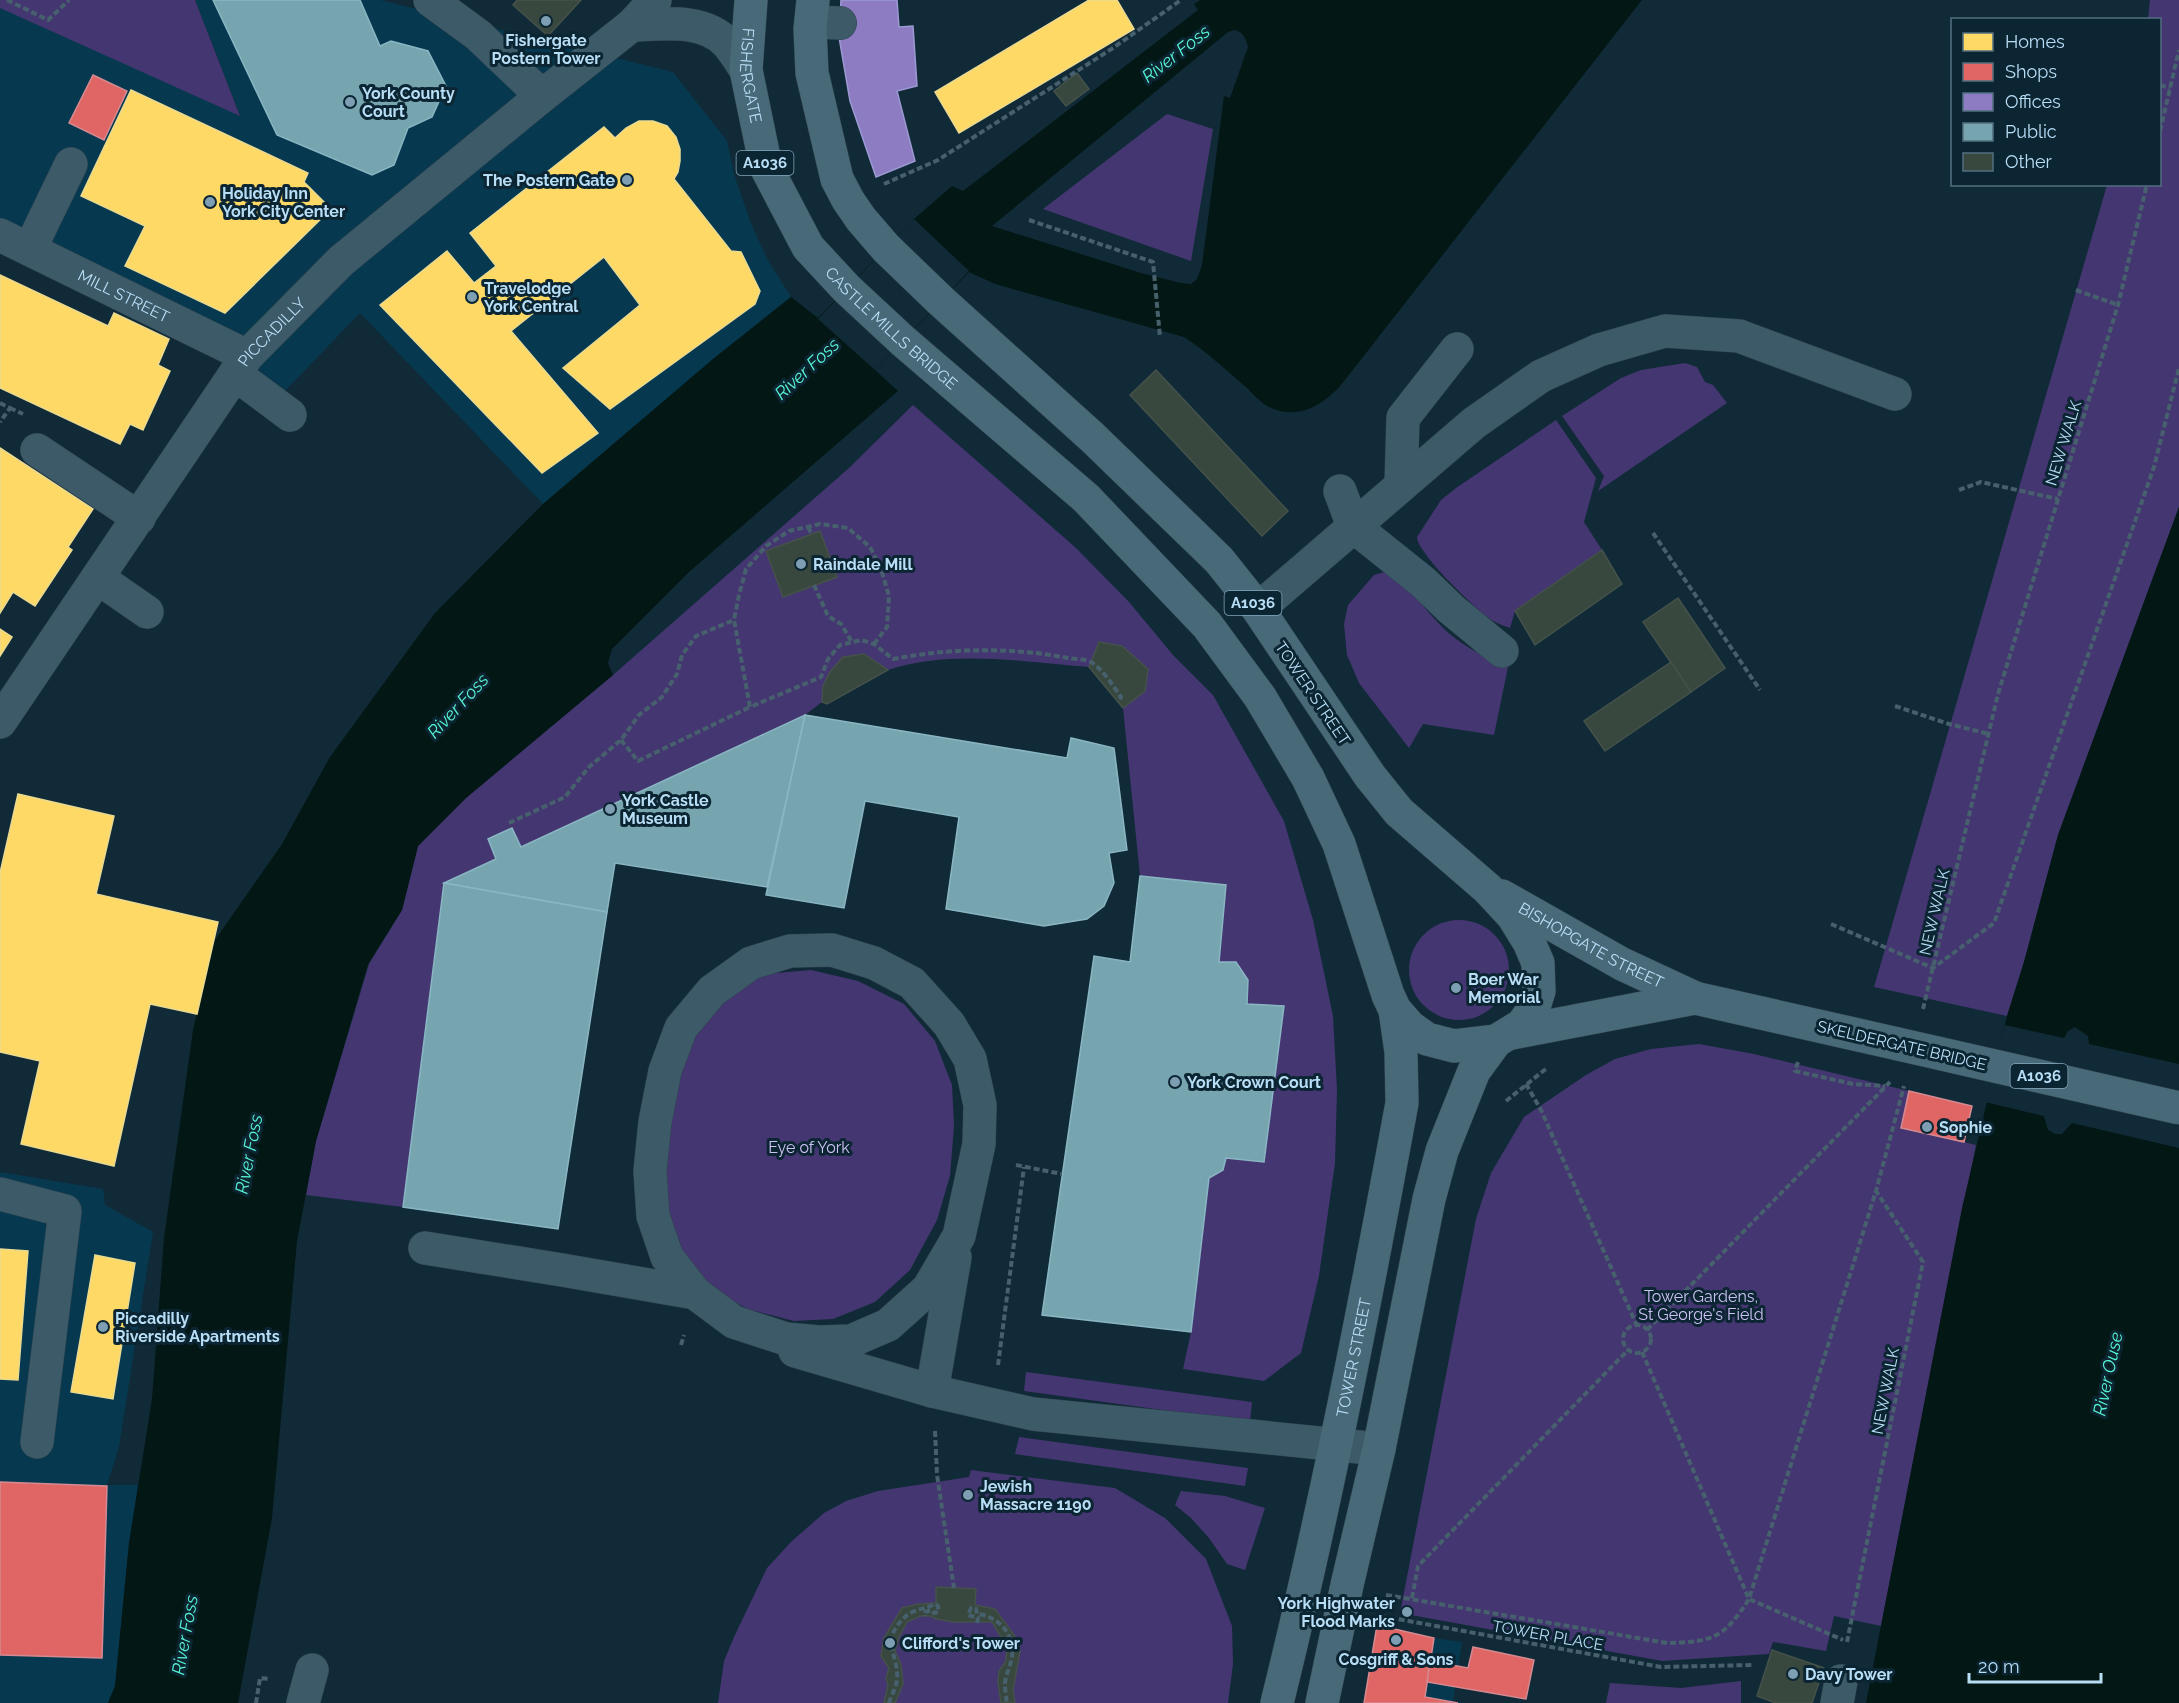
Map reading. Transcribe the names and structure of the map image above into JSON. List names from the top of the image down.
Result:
{
  "streets": {
    "main road": [
      "FISHERGATE",
      "A1036",
      "CASTLE MILLS BRIDGE",
      "TOWER STREET",
      "BISHOPGATE STREET",
      "SKELDERGATE BRIDGE"
    ],
    "street": ["MILL STREET", "PICCADILLY"],
    "path": ["NEW WALK", "TOWER PLACE"]
  },
  "crossings": [
    ["FISHERGATE", "CASTLE MILLS BRIDGE"],
    ["A1036", "CASTLE MILLS BRIDGE"],
    ["A1036", "TOWER STREET"],
    ["A1036", "BISHOPGATE STREET"],
    ["MILL STREET", "PICCADILLY"],
    ["CASTLE MILLS BRIDGE", "TOWER STREET"],
    ["TOWER STREET", "BISHOPGATE STREET"],
    ["BISHOPGATE STREET", "SKELDERGATE BRIDGE"]
  ],
  "water": ["River Foss", "River Ouse"],
  "parks": ["Eye of York", "Tower Gardens, St George's Field"],
  "places": [
    "Fishergate Postern Tower",
    "York County Court",
    "The Postern Gate",
    "Holiday Inn York City Center",
    "Travelodge York Central",
    "Raindale Mill",
    "York Castle Museum",
    "Boer War Memorial",
    "York Crown Court",
    "Sophie",
    "Piccadilly Riverside Apartments",
    "Jewish Massacre 1190",
    "York Highwater Flood Marks",
    "Cosgriff & Sons",
    "Clifford's Tower",
    "Davy Tower"
  ],
  "legend": [
    "Homes",
    "Shops",
    "Offices",
    "Public",
    "Other"
  ],
  "scale_bar": "20 m"
}
